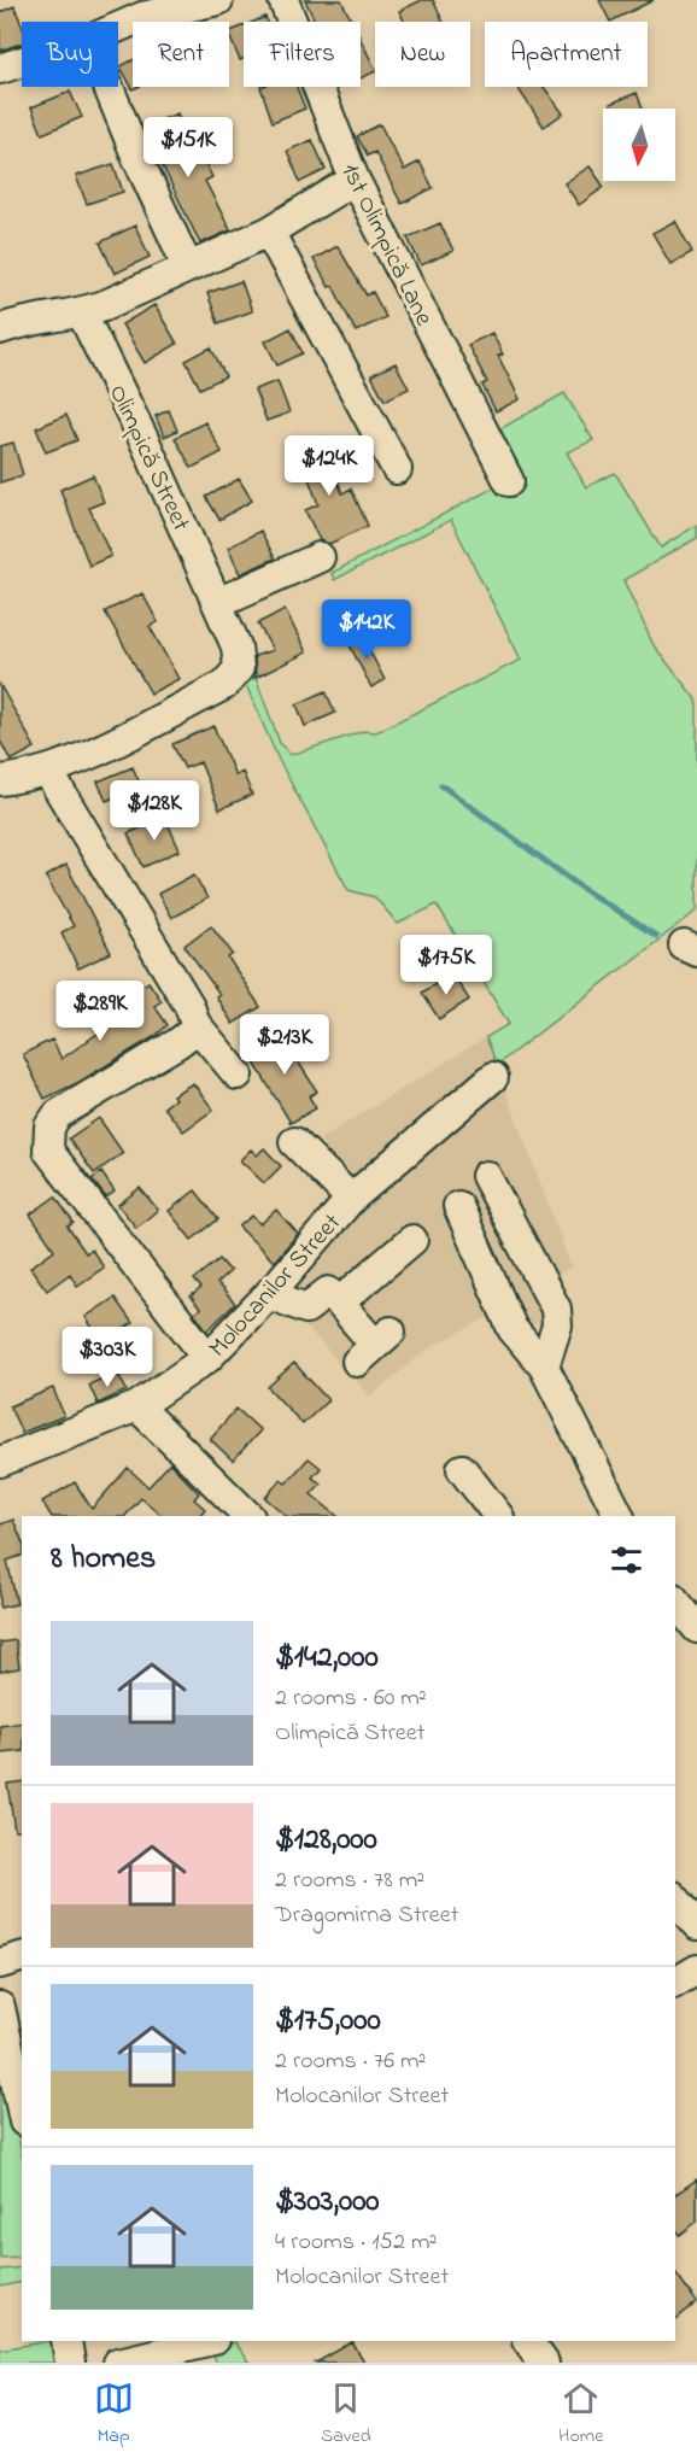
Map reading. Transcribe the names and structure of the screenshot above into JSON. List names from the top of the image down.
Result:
{
  "streets": {
    "street": ["1st Olimpică Lane", "Olimpică Street", "Molocanilor Street"]
  },
  "north": "bottom",
  "page": {
    "chip": [
      "Buy",
      "Rent",
      "Filters",
      "New",
      "Apartment"
    ],
    "price": [
      "$151K",
      "$124K",
      "$142K",
      "$128K",
      "$175K",
      "$289K",
      "$213K",
      "$303K"
    ],
    "heading": "8 homes",
    "list": [
      {
        "name": "$142,000",
        "note": "2 rooms · 60 m² · Olimpică Street"
      },
      {
        "name": "$128,000",
        "note": "2 rooms · 78 m² · Dragomirna Street"
      },
      {
        "name": "$175,000",
        "note": "2 rooms · 76 m² · Molocanilor Street"
      },
      {
        "name": "$303,000",
        "note": "4 rooms · 152 m² · Molocanilor Street"
      }
    ],
    "tabs": ["Map", "Saved", "Home"]
  }
}
